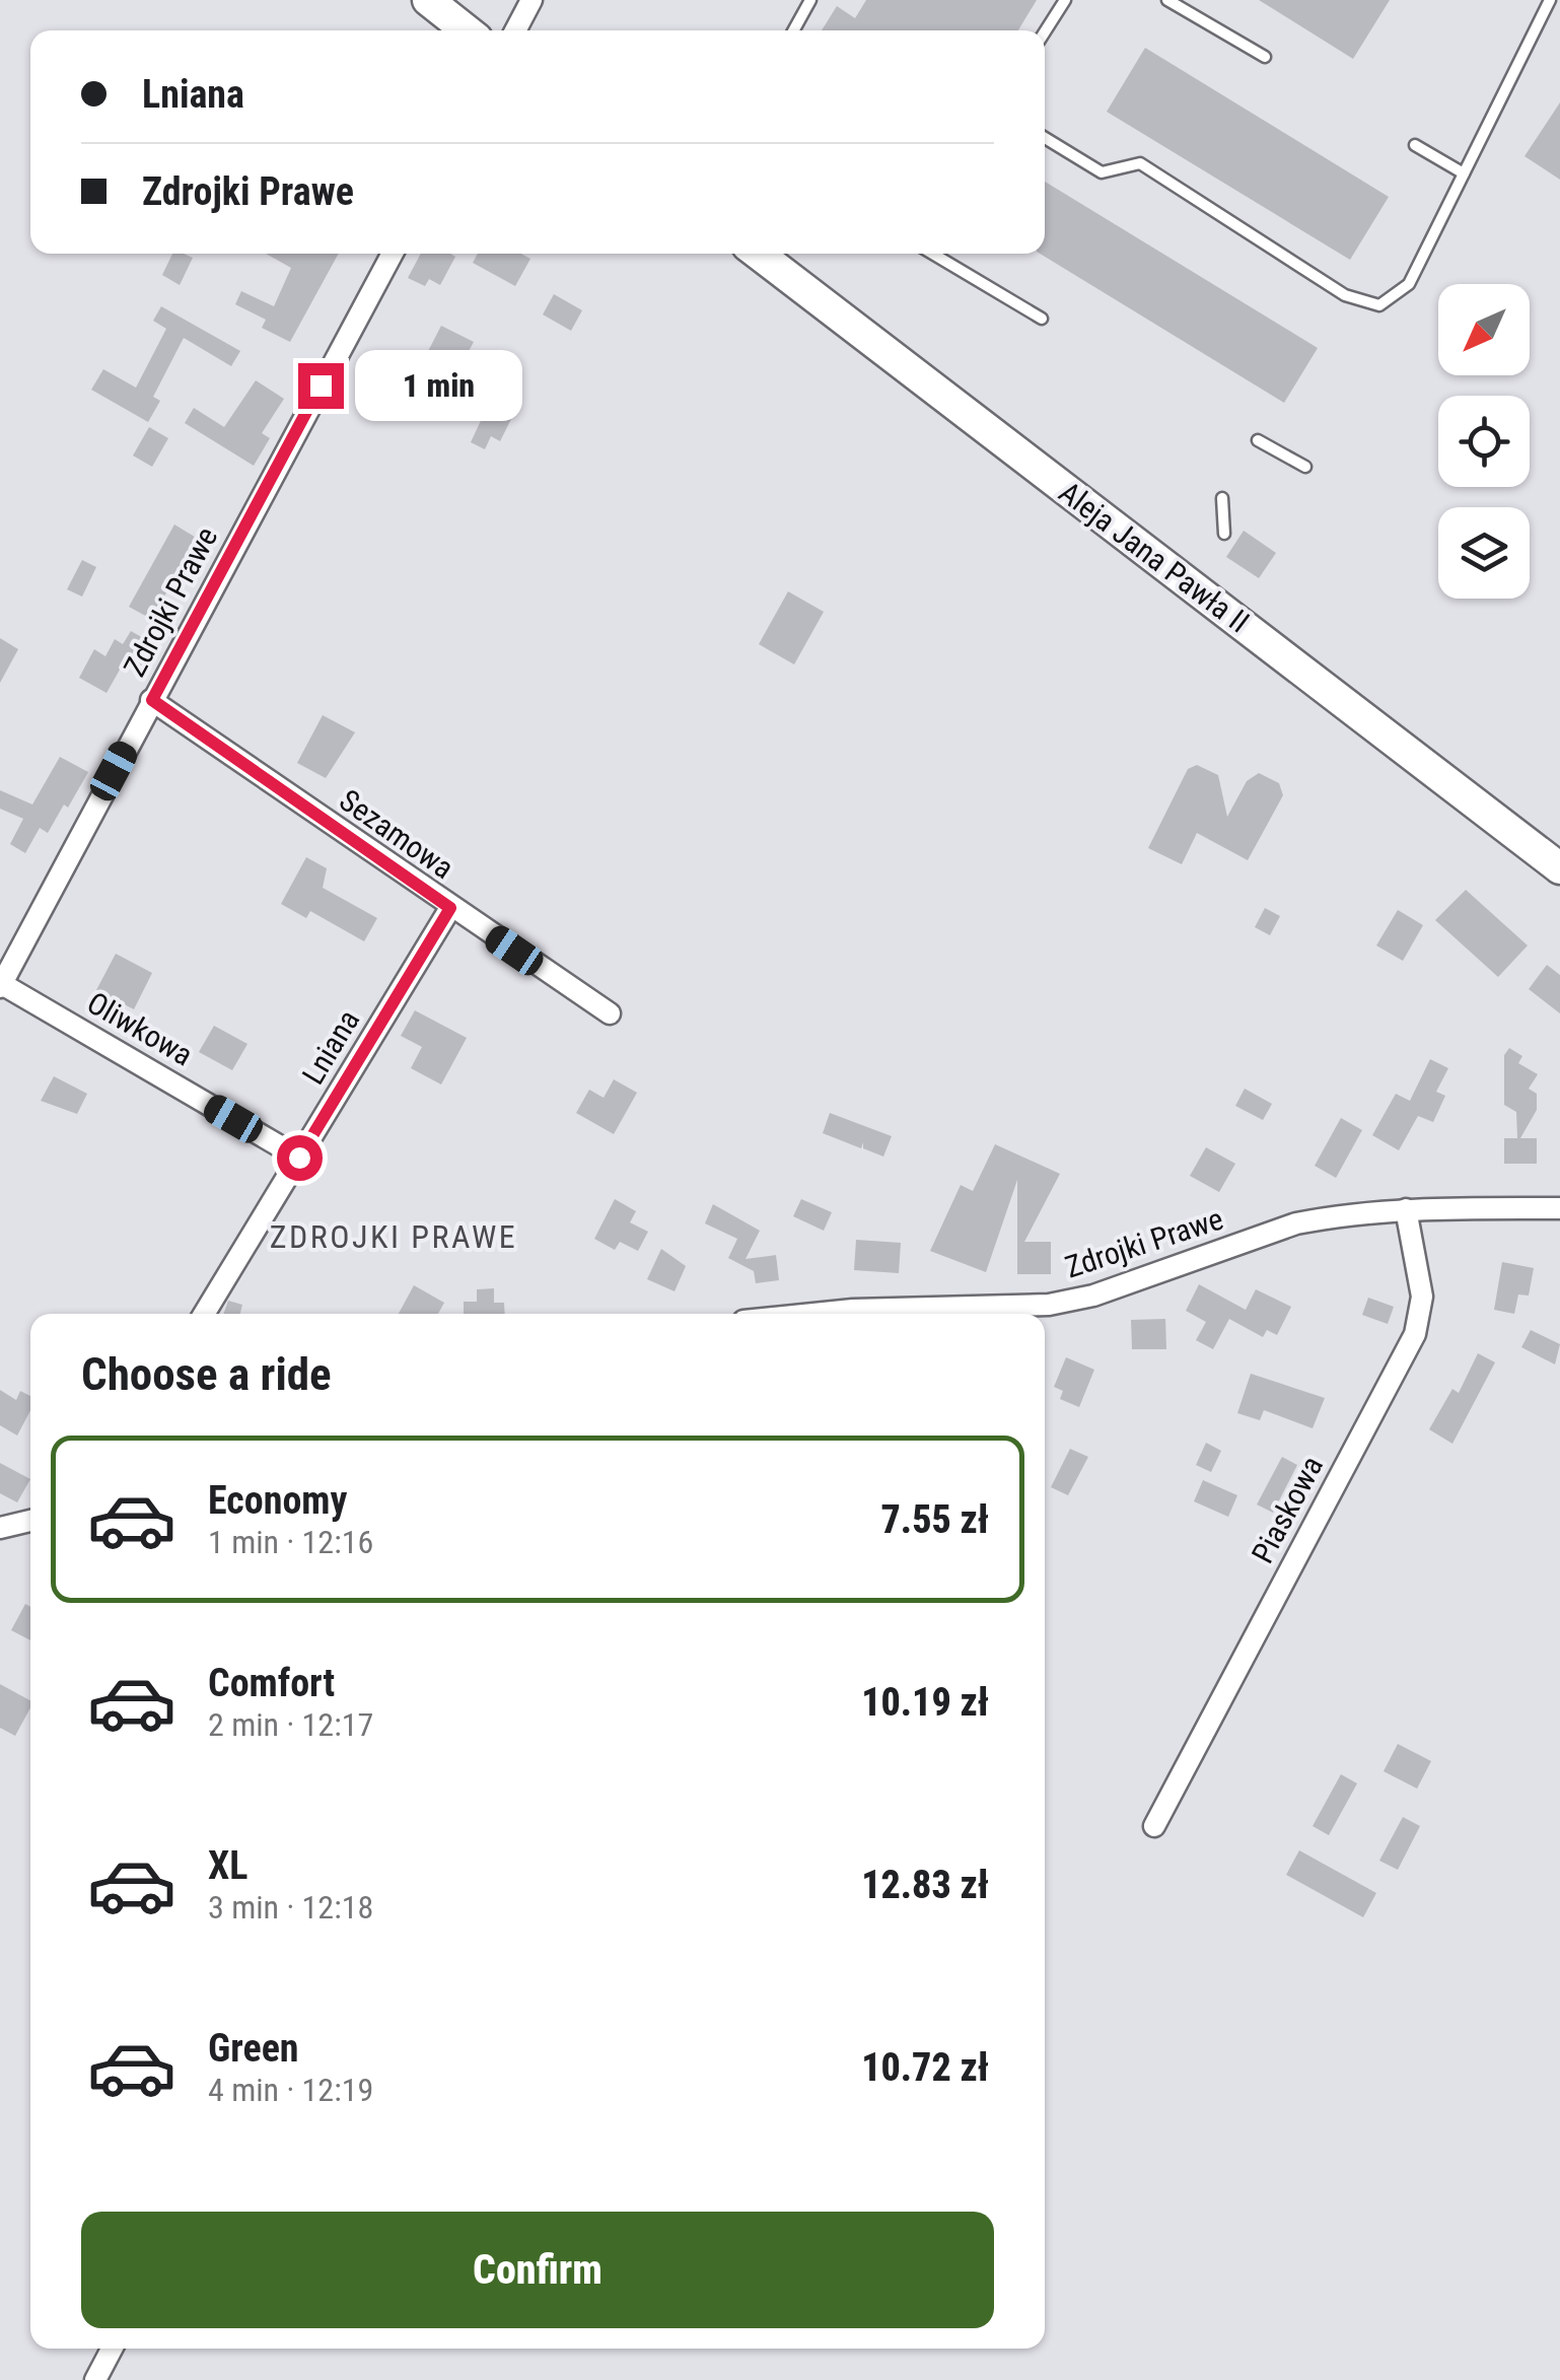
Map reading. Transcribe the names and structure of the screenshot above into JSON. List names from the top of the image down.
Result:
{
  "streets": {
    "main road": ["Aleja Jana Pawła II"],
    "street": [
      "Zdrojki Prawe",
      "Sezamowa",
      "Oliwkowa",
      "Lniana",
      "Piaskowa"
    ]
  },
  "crossings": [
    ["Zdrojki Prawe", "Sezamowa"],
    ["Zdrojki Prawe", "Oliwkowa"],
    ["Zdrojki Prawe", "Piaskowa"],
    ["Sezamowa", "Lniana"],
    ["Oliwkowa", "Lniana"]
  ],
  "districts": ["ZDROJKI PRAWE"],
  "north": "bottom left",
  "page": {
    "banner": ["Lniana", "Zdrojki Prawe"],
    "bubble": "1 min",
    "heading": "Choose a ride",
    "list": [
      {
        "name": "Economy",
        "note": "1 min · 12:16",
        "value": "7.55 zł"
      },
      {
        "name": "Comfort",
        "note": "2 min · 12:17",
        "value": "10.19 zł"
      },
      {
        "name": "XL",
        "note": "3 min · 12:18",
        "value": "12.83 zł"
      },
      {
        "name": "Green",
        "note": "4 min · 12:19",
        "value": "10.72 zł"
      }
    ],
    "buttons": "Confirm"
  }
}
